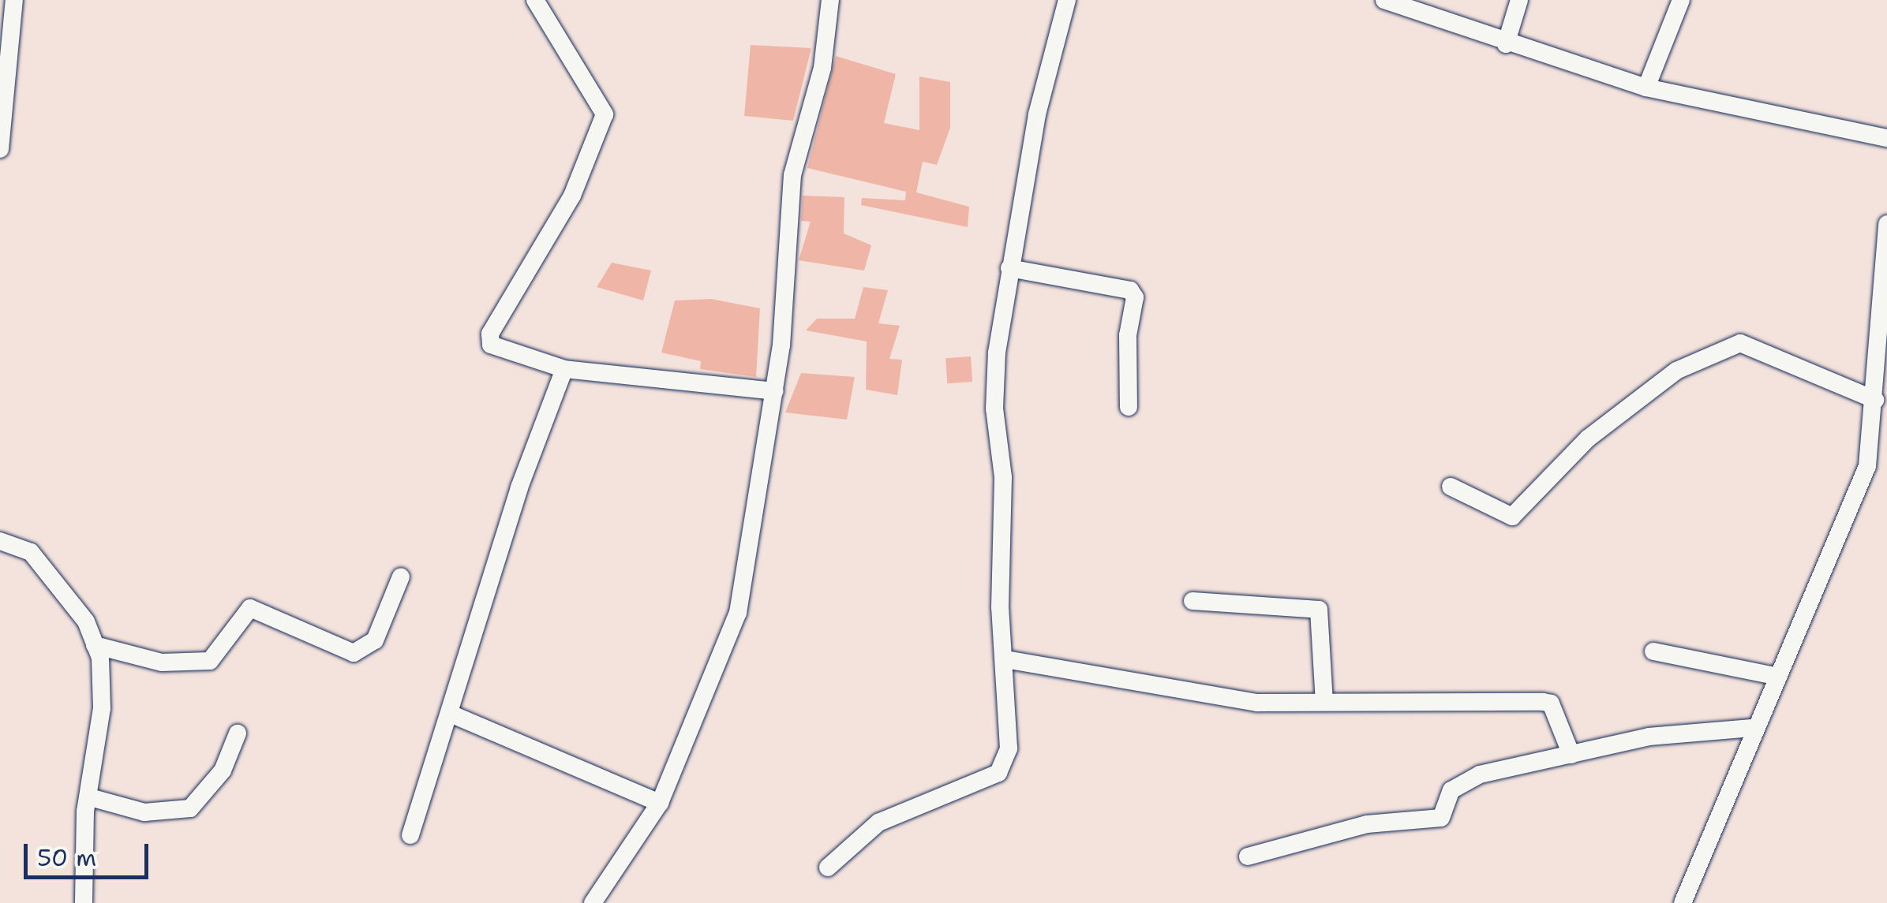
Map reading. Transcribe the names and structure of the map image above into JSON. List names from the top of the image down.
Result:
{
  "scale_bar": "50 m"
}
